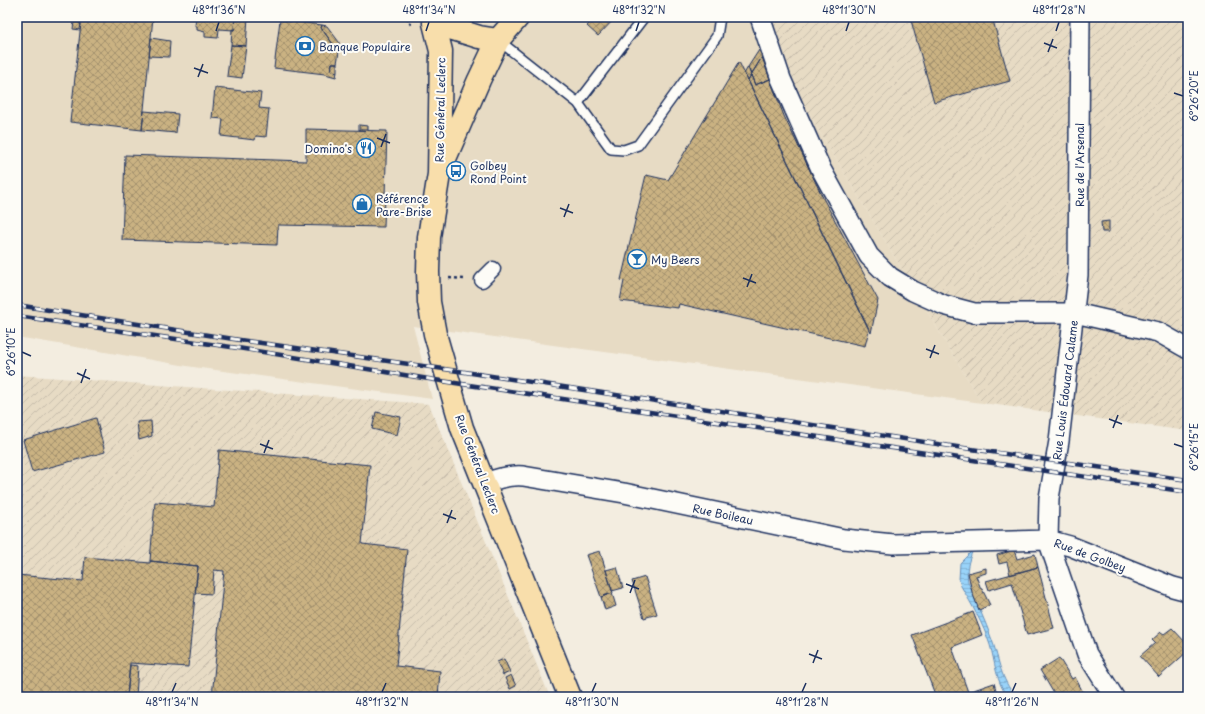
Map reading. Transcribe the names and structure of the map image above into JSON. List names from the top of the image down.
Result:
{
  "streets": {
    "main road": ["Rue Général Leclerc"],
    "street": [
      "Rue de l'Arsenal",
      "Rue Louis Édouard Calame",
      "Rue Boileau",
      "Rue de Golbey"
    ]
  },
  "crossings": [
    ["Rue Général Leclerc", "Rue Boileau"],
    ["Rue de l'Arsenal", "Rue Louis Édouard Calame"],
    ["Rue Louis Édouard Calame", "Rue de Golbey"],
    ["Rue Boileau", "Rue de Golbey"]
  ],
  "places": {
    "bank": ["Banque Populaire"],
    "restaurant": ["Domino's"],
    "bus stop": ["Golbey Rond Point"],
    "shop": ["Référence Pare-Brise"],
    "bar": ["My Beers"]
  },
  "coordinates": [
    "48°11'36\"N",
    "48°11'34\"N",
    "48°11'32\"N",
    "48°11'30\"N",
    "48°11'28\"N",
    "6°26'20\"E",
    "6°26'10\"E",
    "6°26'15\"E",
    "48°11'26\"N"
  ]
}
